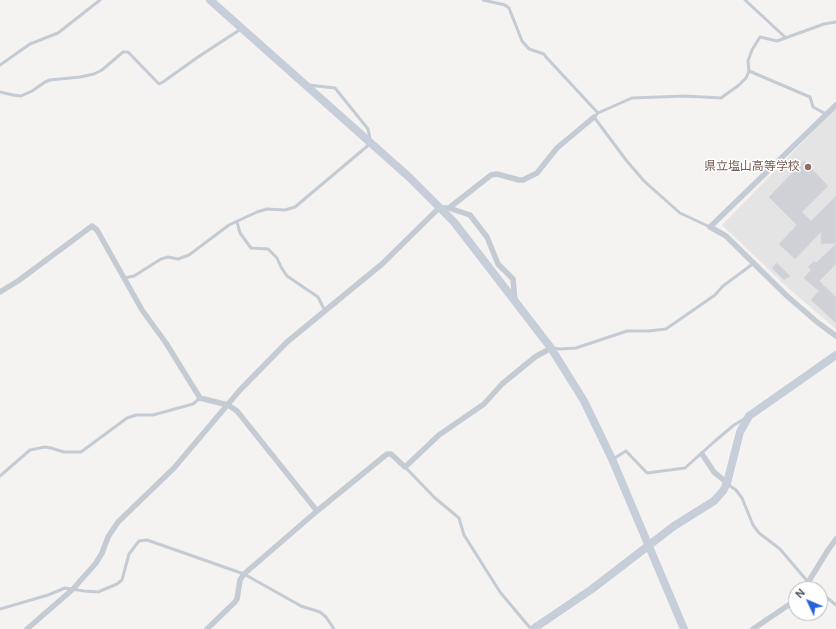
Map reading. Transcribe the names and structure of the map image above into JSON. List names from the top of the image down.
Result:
{
  "places": ["県立塩山高等学校"],
  "north": "top left"
}
